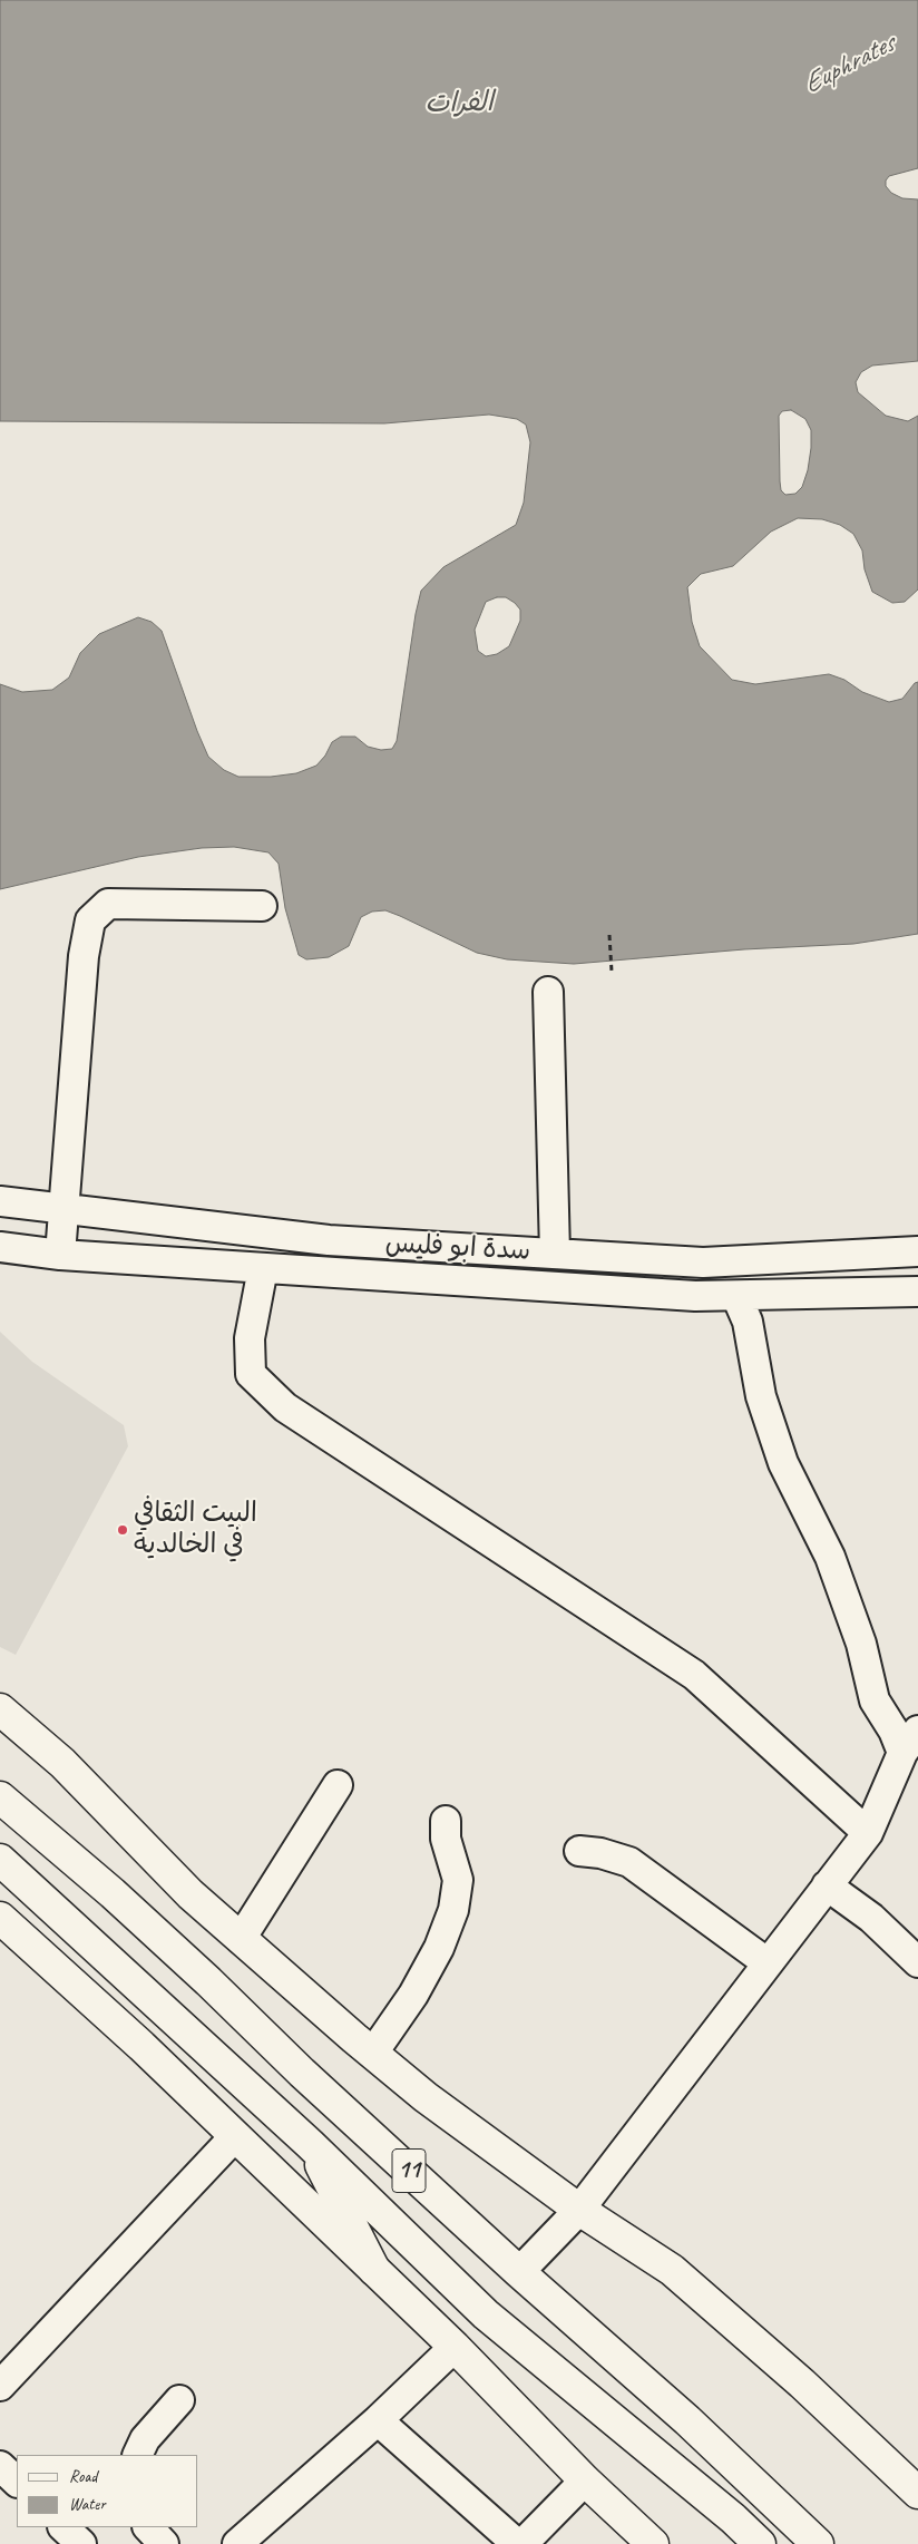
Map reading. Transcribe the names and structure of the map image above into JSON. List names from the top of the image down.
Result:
{
  "streets": {
    "main road": ["11"],
    "street": ["سدة ابو فليس"]
  },
  "water": ["Euphrates", "الفرات"],
  "places": ["البيت الثقافي في الخالدية"],
  "legend": ["Road", "Water"]
}
